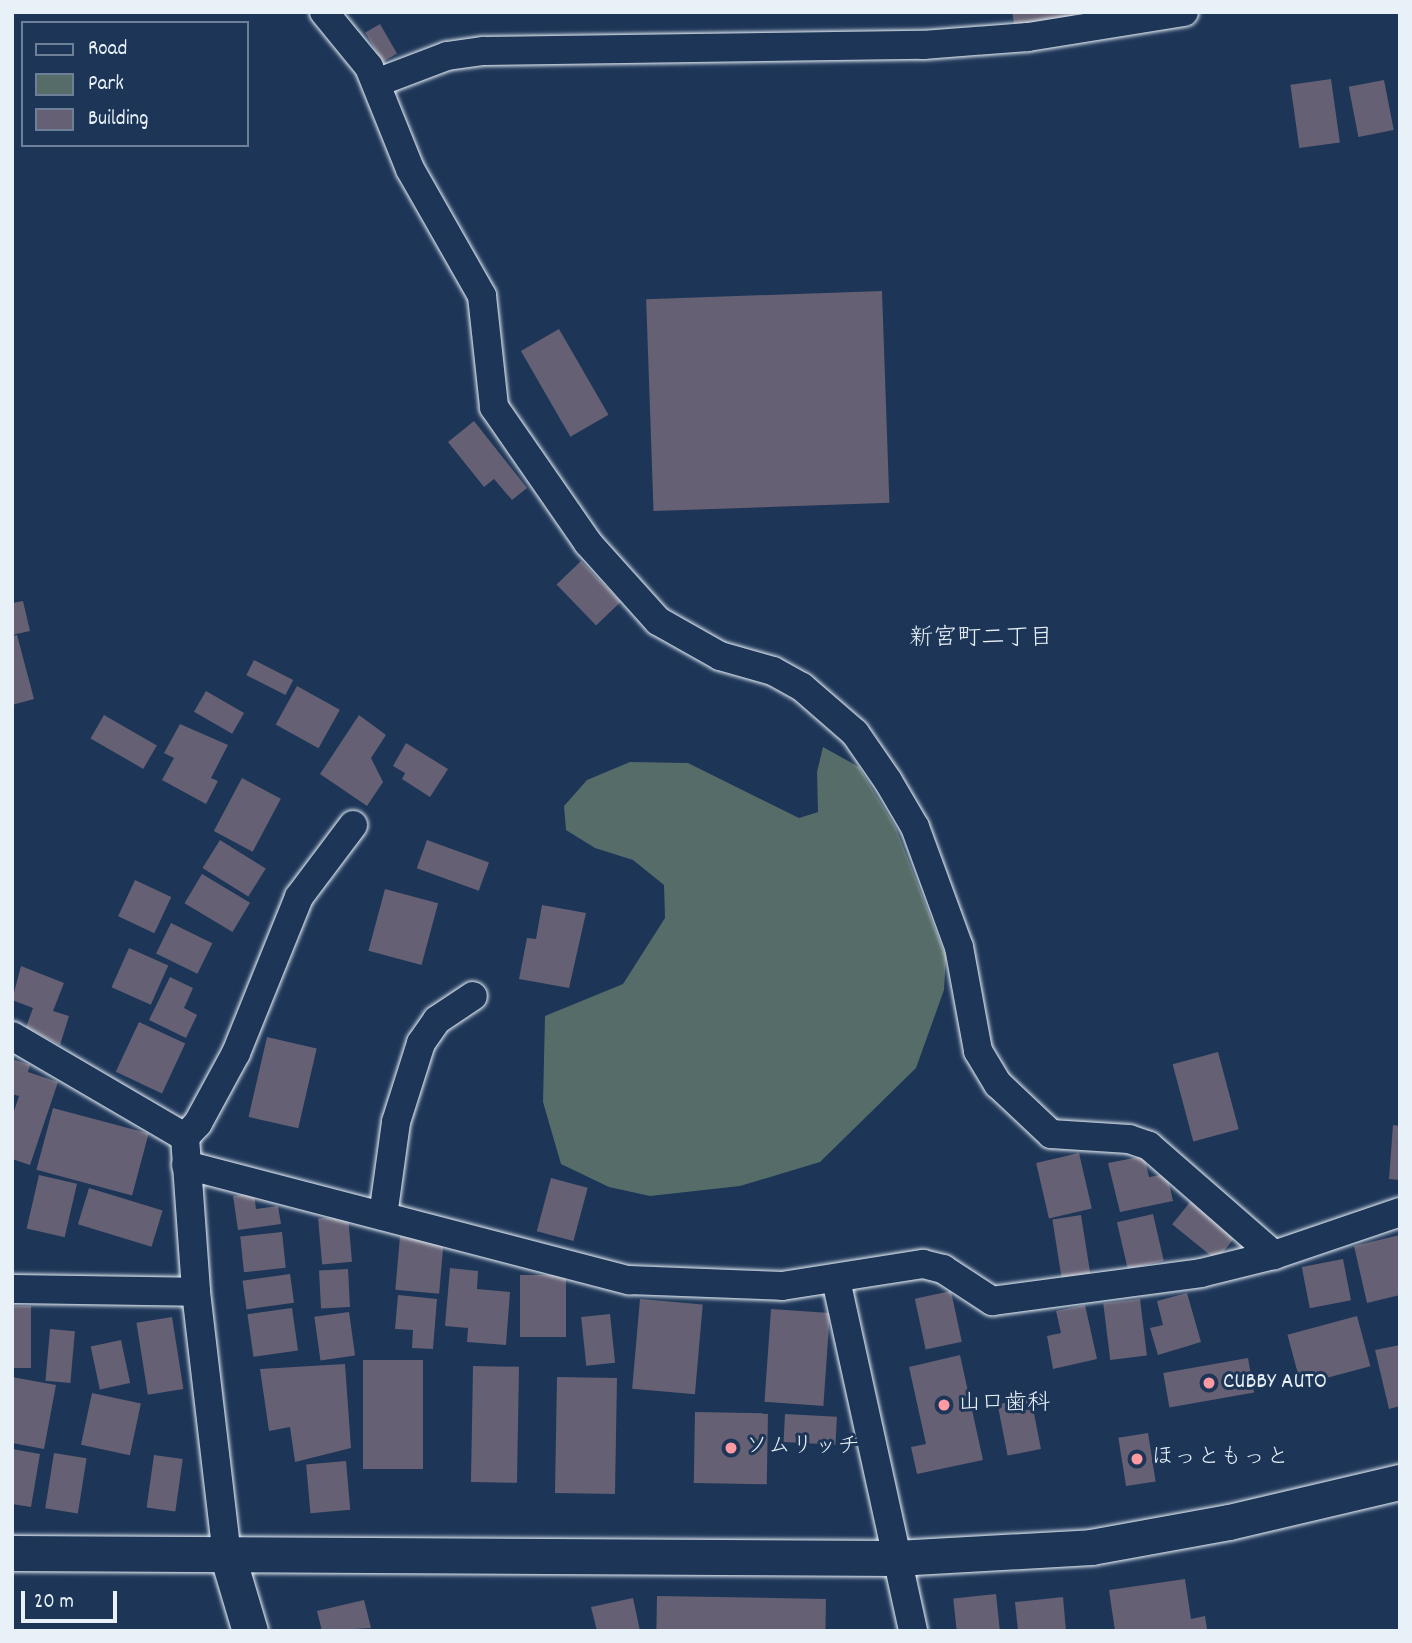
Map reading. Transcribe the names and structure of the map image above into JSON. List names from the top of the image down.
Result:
{
  "districts": ["新宮町二丁目"],
  "places": [
    "CUBBY AUTO",
    "山口歯科",
    "ソムリッチ",
    "ほっともっと"
  ],
  "legend": ["Road", "Park", "Building"],
  "scale_bar": "20 m"
}
